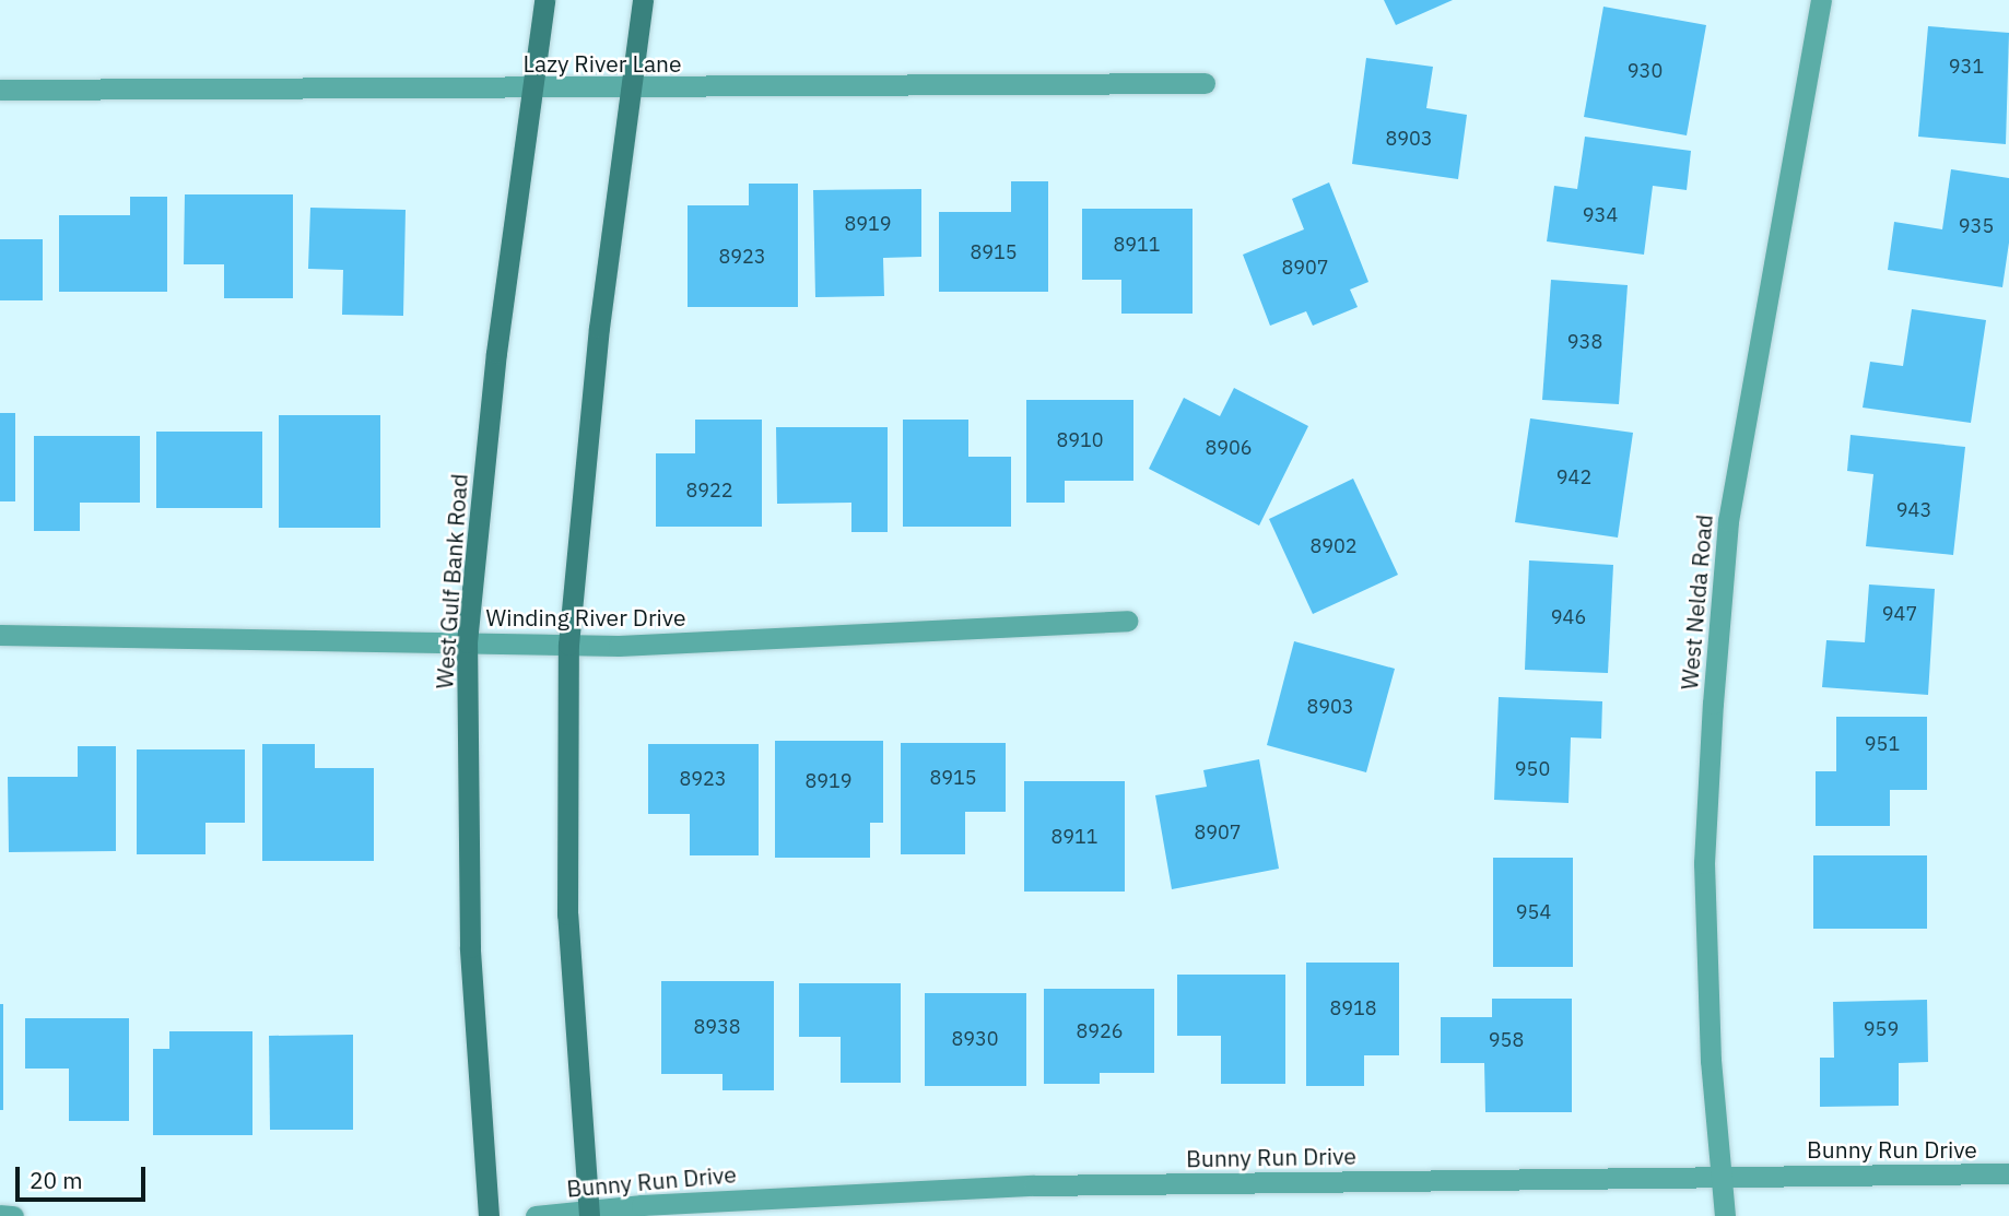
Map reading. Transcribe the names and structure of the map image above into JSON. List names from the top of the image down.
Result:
{
  "streets": {
    "main road": ["West Gulf Bank Road"],
    "street": [
      "Lazy River Lane",
      "West Nelda Road",
      "Winding River Drive",
      "Bunny Run Drive"
    ]
  },
  "crossings": [
    ["Lazy River Lane", "West Gulf Bank Road"],
    ["West Gulf Bank Road", "Winding River Drive"],
    ["West Nelda Road", "Bunny Run Drive"]
  ],
  "house_numbers": [
    "931",
    "930",
    "8903",
    "934",
    "8919",
    "935",
    "8911",
    "8915",
    "8923",
    "8907",
    "938",
    "8910",
    "8906",
    "942",
    "8922",
    "943",
    "8902",
    "947",
    "946",
    "8903",
    "951",
    "950",
    "8915",
    "8923",
    "8919",
    "8907",
    "8911",
    "954",
    "8918",
    "8938",
    "959",
    "8926",
    "8930",
    "958"
  ],
  "scale_bar": "20 m"
}
